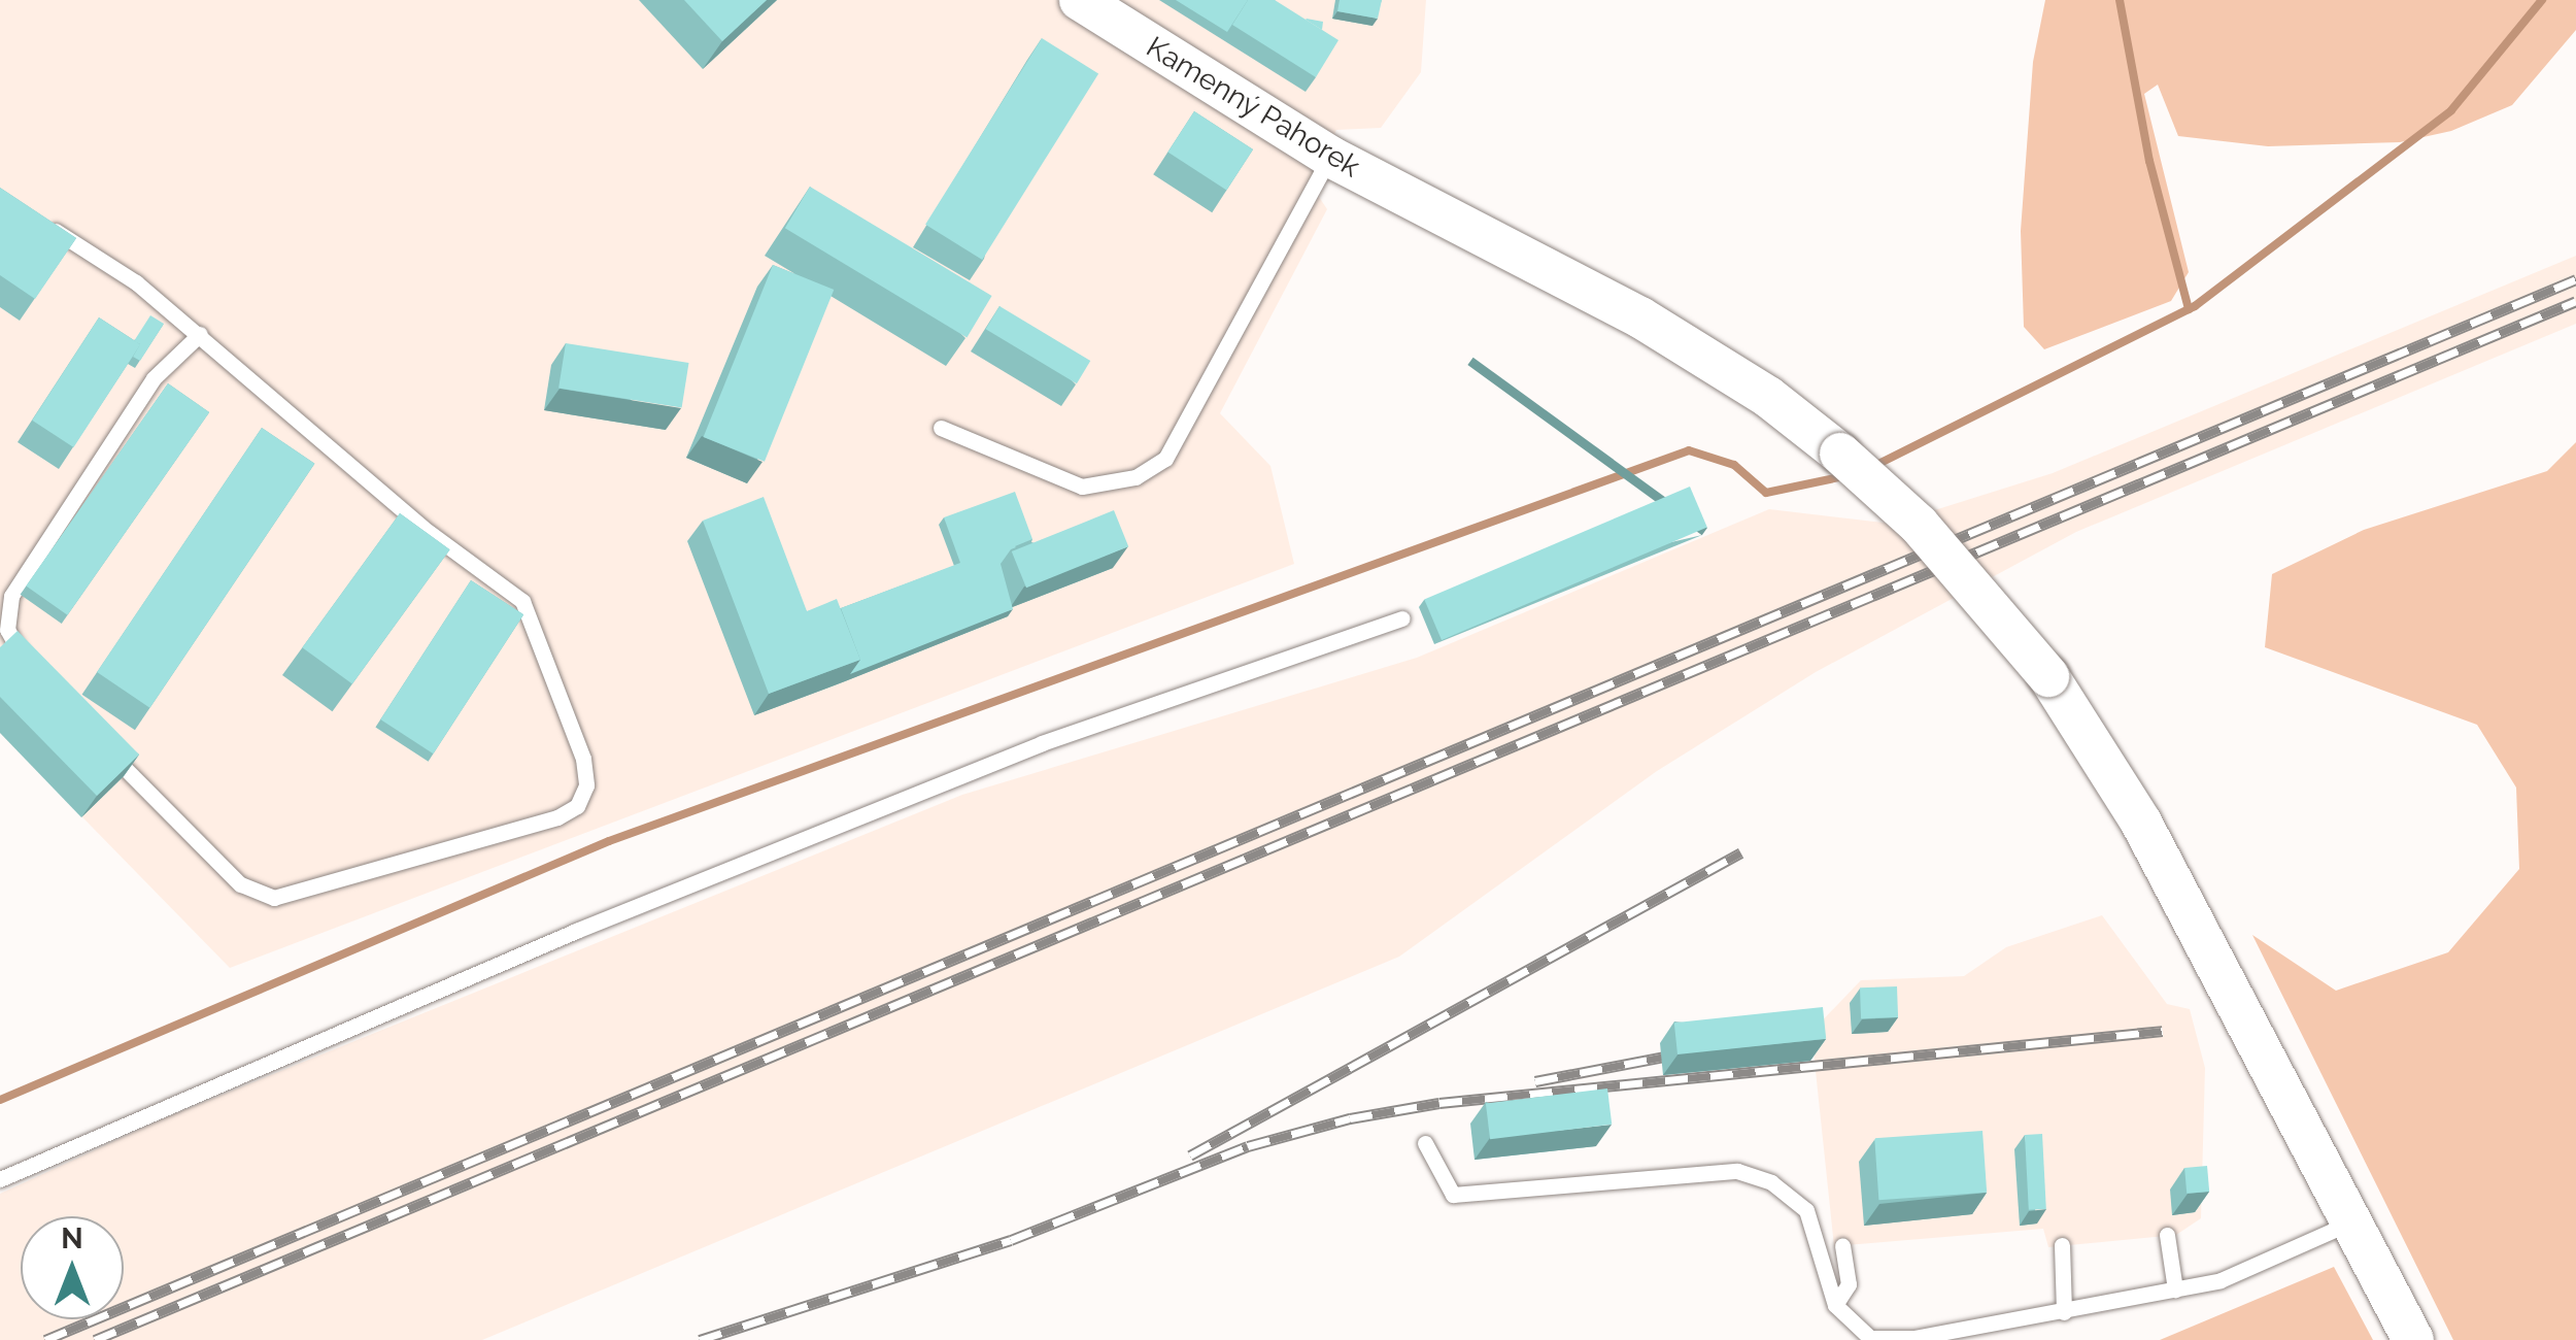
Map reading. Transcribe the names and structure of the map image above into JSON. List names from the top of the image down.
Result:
{
  "streets": {
    "street": ["Kamenný Pahorek"]
  },
  "north": "top"
}
